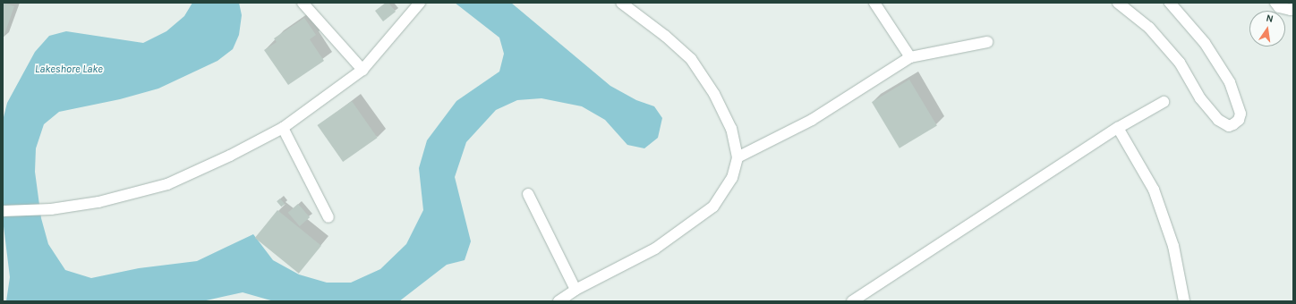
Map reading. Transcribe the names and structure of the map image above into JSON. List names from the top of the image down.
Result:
{
  "water": ["Lakeshore Lake"],
  "north": "top"
}
